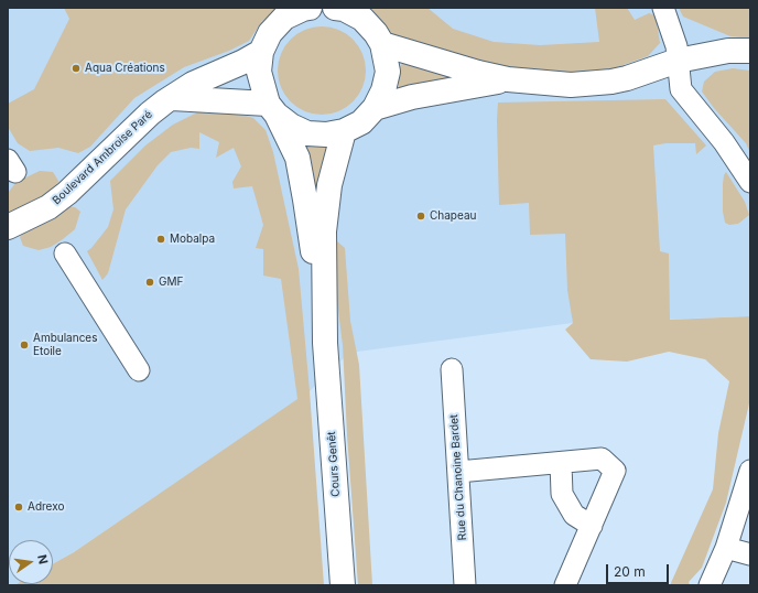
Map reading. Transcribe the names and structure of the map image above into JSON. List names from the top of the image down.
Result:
{
  "streets": {
    "main road": ["Boulevard Ambroise Paré", "Cours Genêt"],
    "street": ["Rue du Chanoine Bardet"]
  },
  "crossings": [
    ["Boulevard Ambroise Paré", "Cours Genêt"]
  ],
  "places": [
    "Aqua Créations",
    "Chapeau",
    "Mobalpa",
    "GMF",
    "Ambulances Etoile",
    "Adrexo"
  ],
  "scale_bar": "20 m",
  "north": "right"
}
